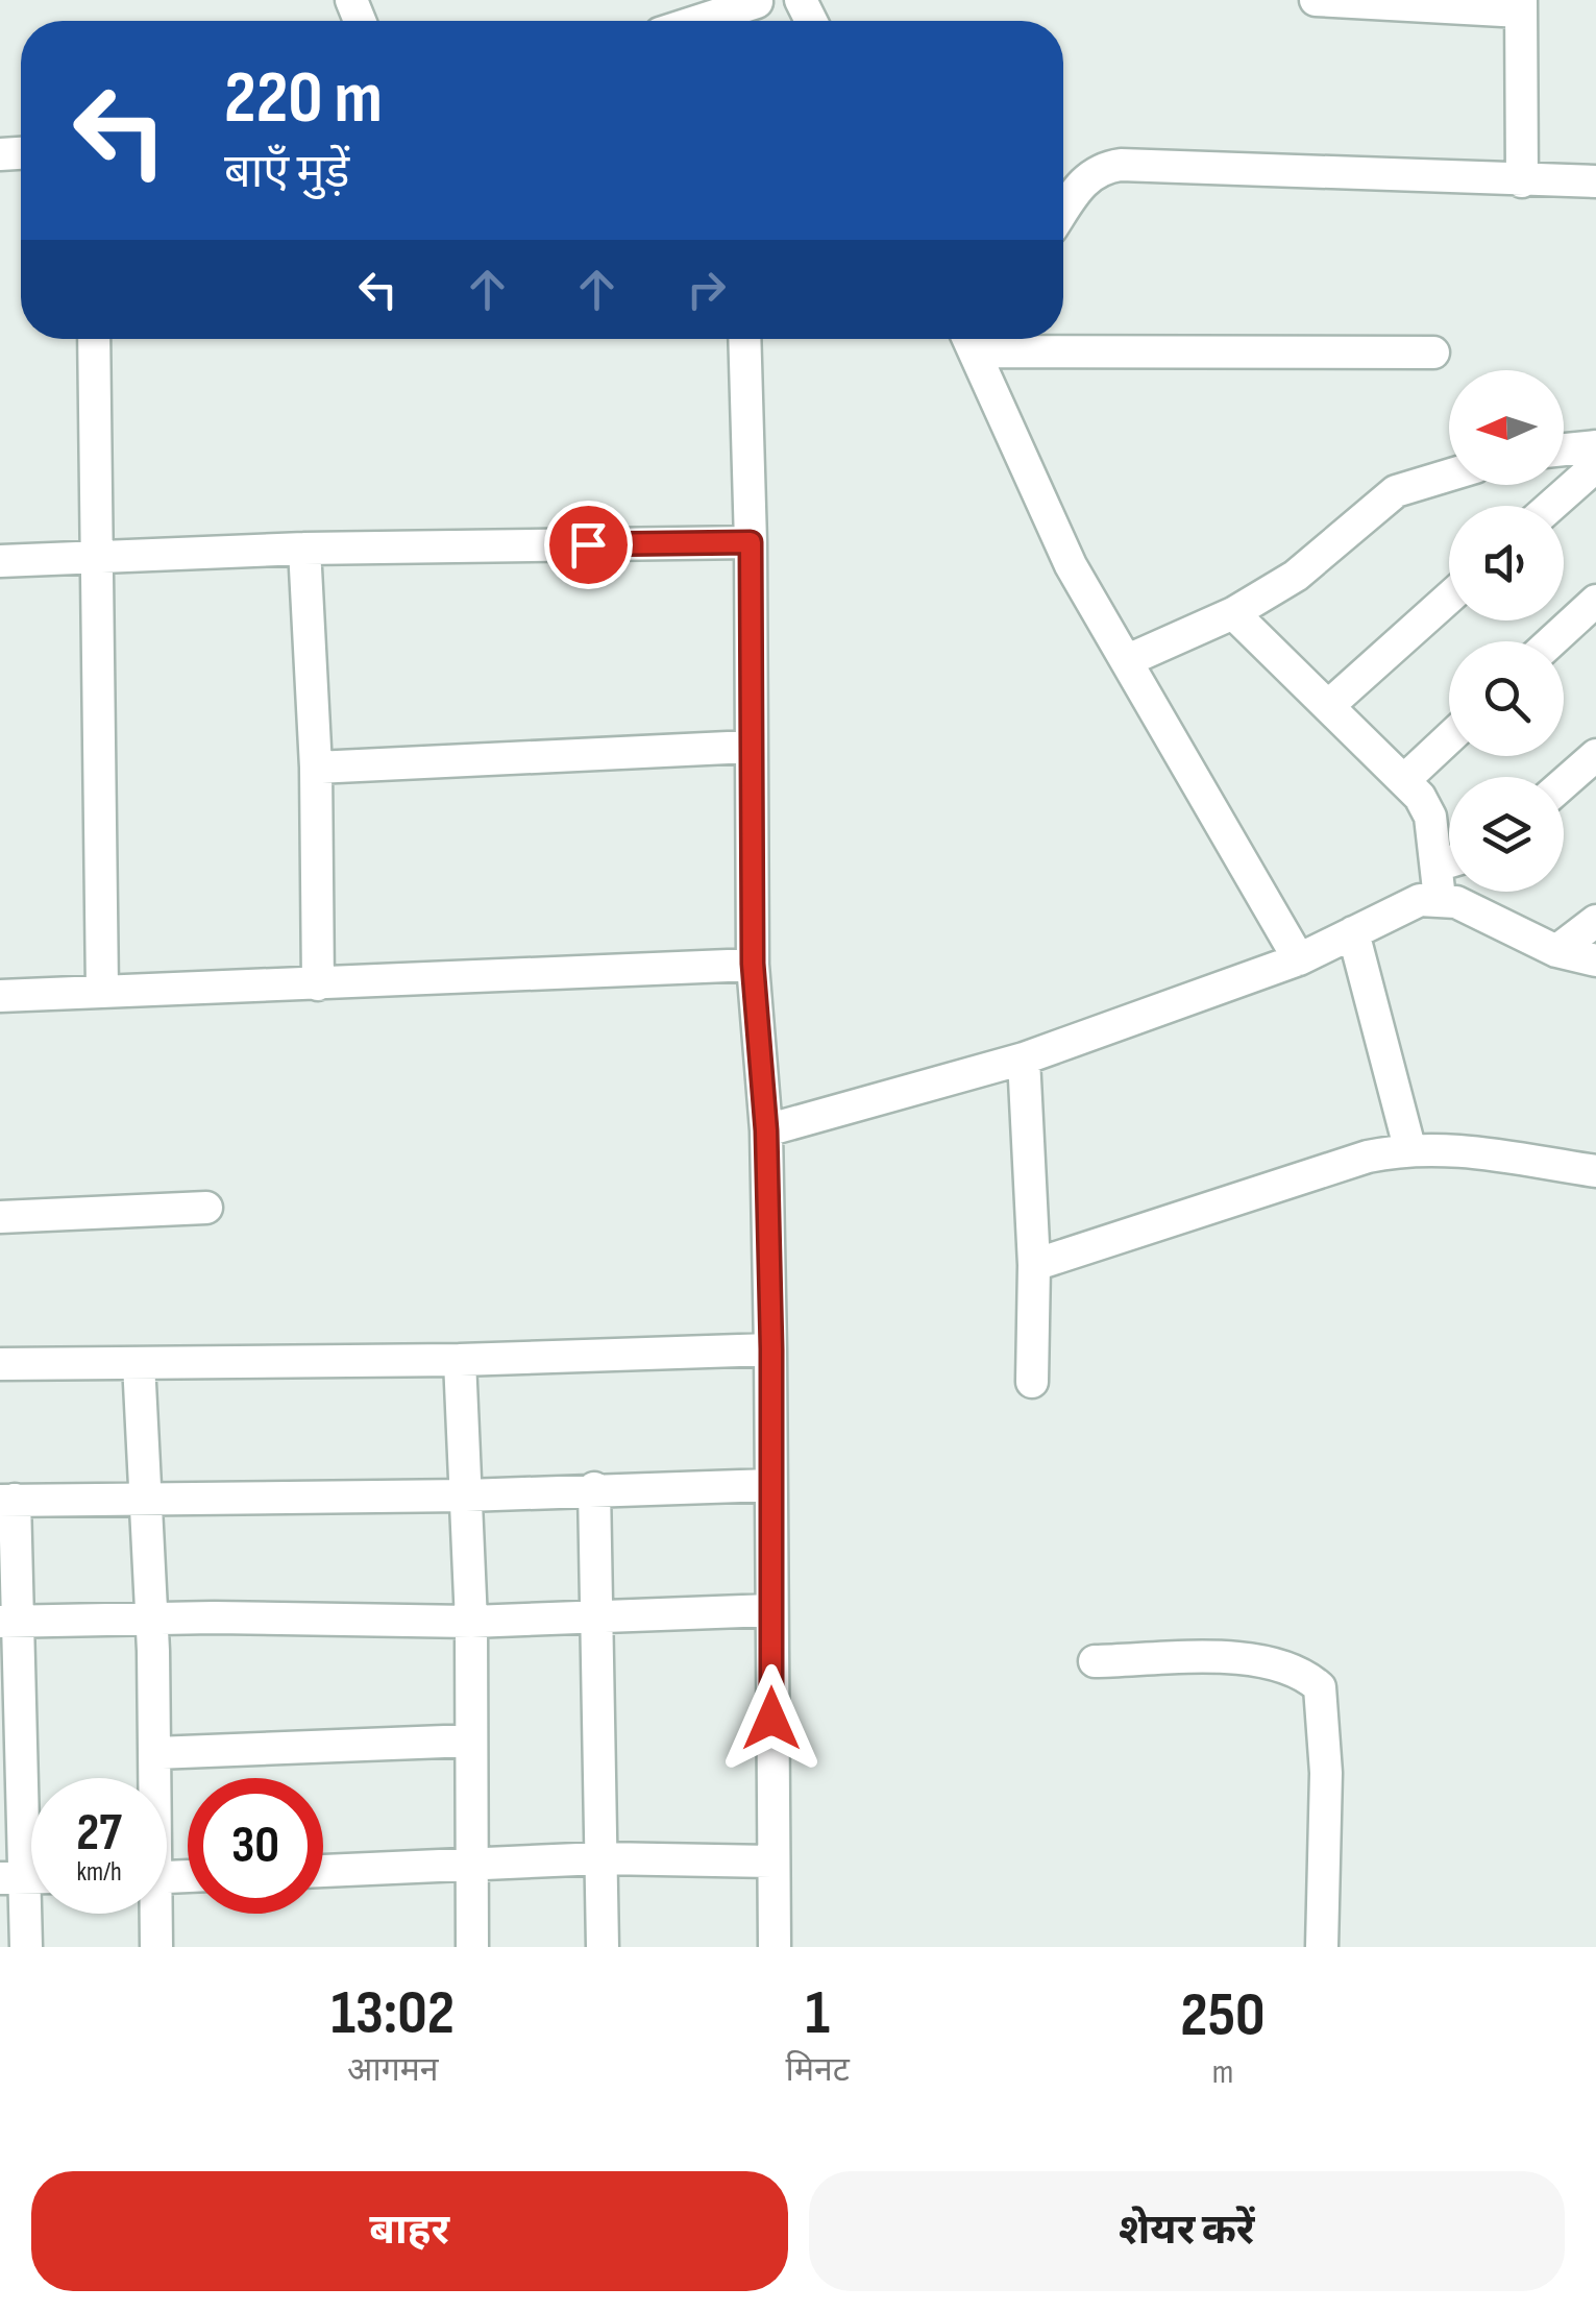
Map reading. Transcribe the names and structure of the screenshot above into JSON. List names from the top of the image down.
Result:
{
  "north": "left",
  "page": {
    "turn": ["220 m", "बाएँ मुड़ें"],
    "speed": "27 km/h",
    "limit": "30",
    "eta": [
      "13:02",
      "आगमन",
      "1",
      "मिनट",
      "250",
      "m"
    ],
    "buttons": ["बाहर", "शेयर करें"]
  }
}
